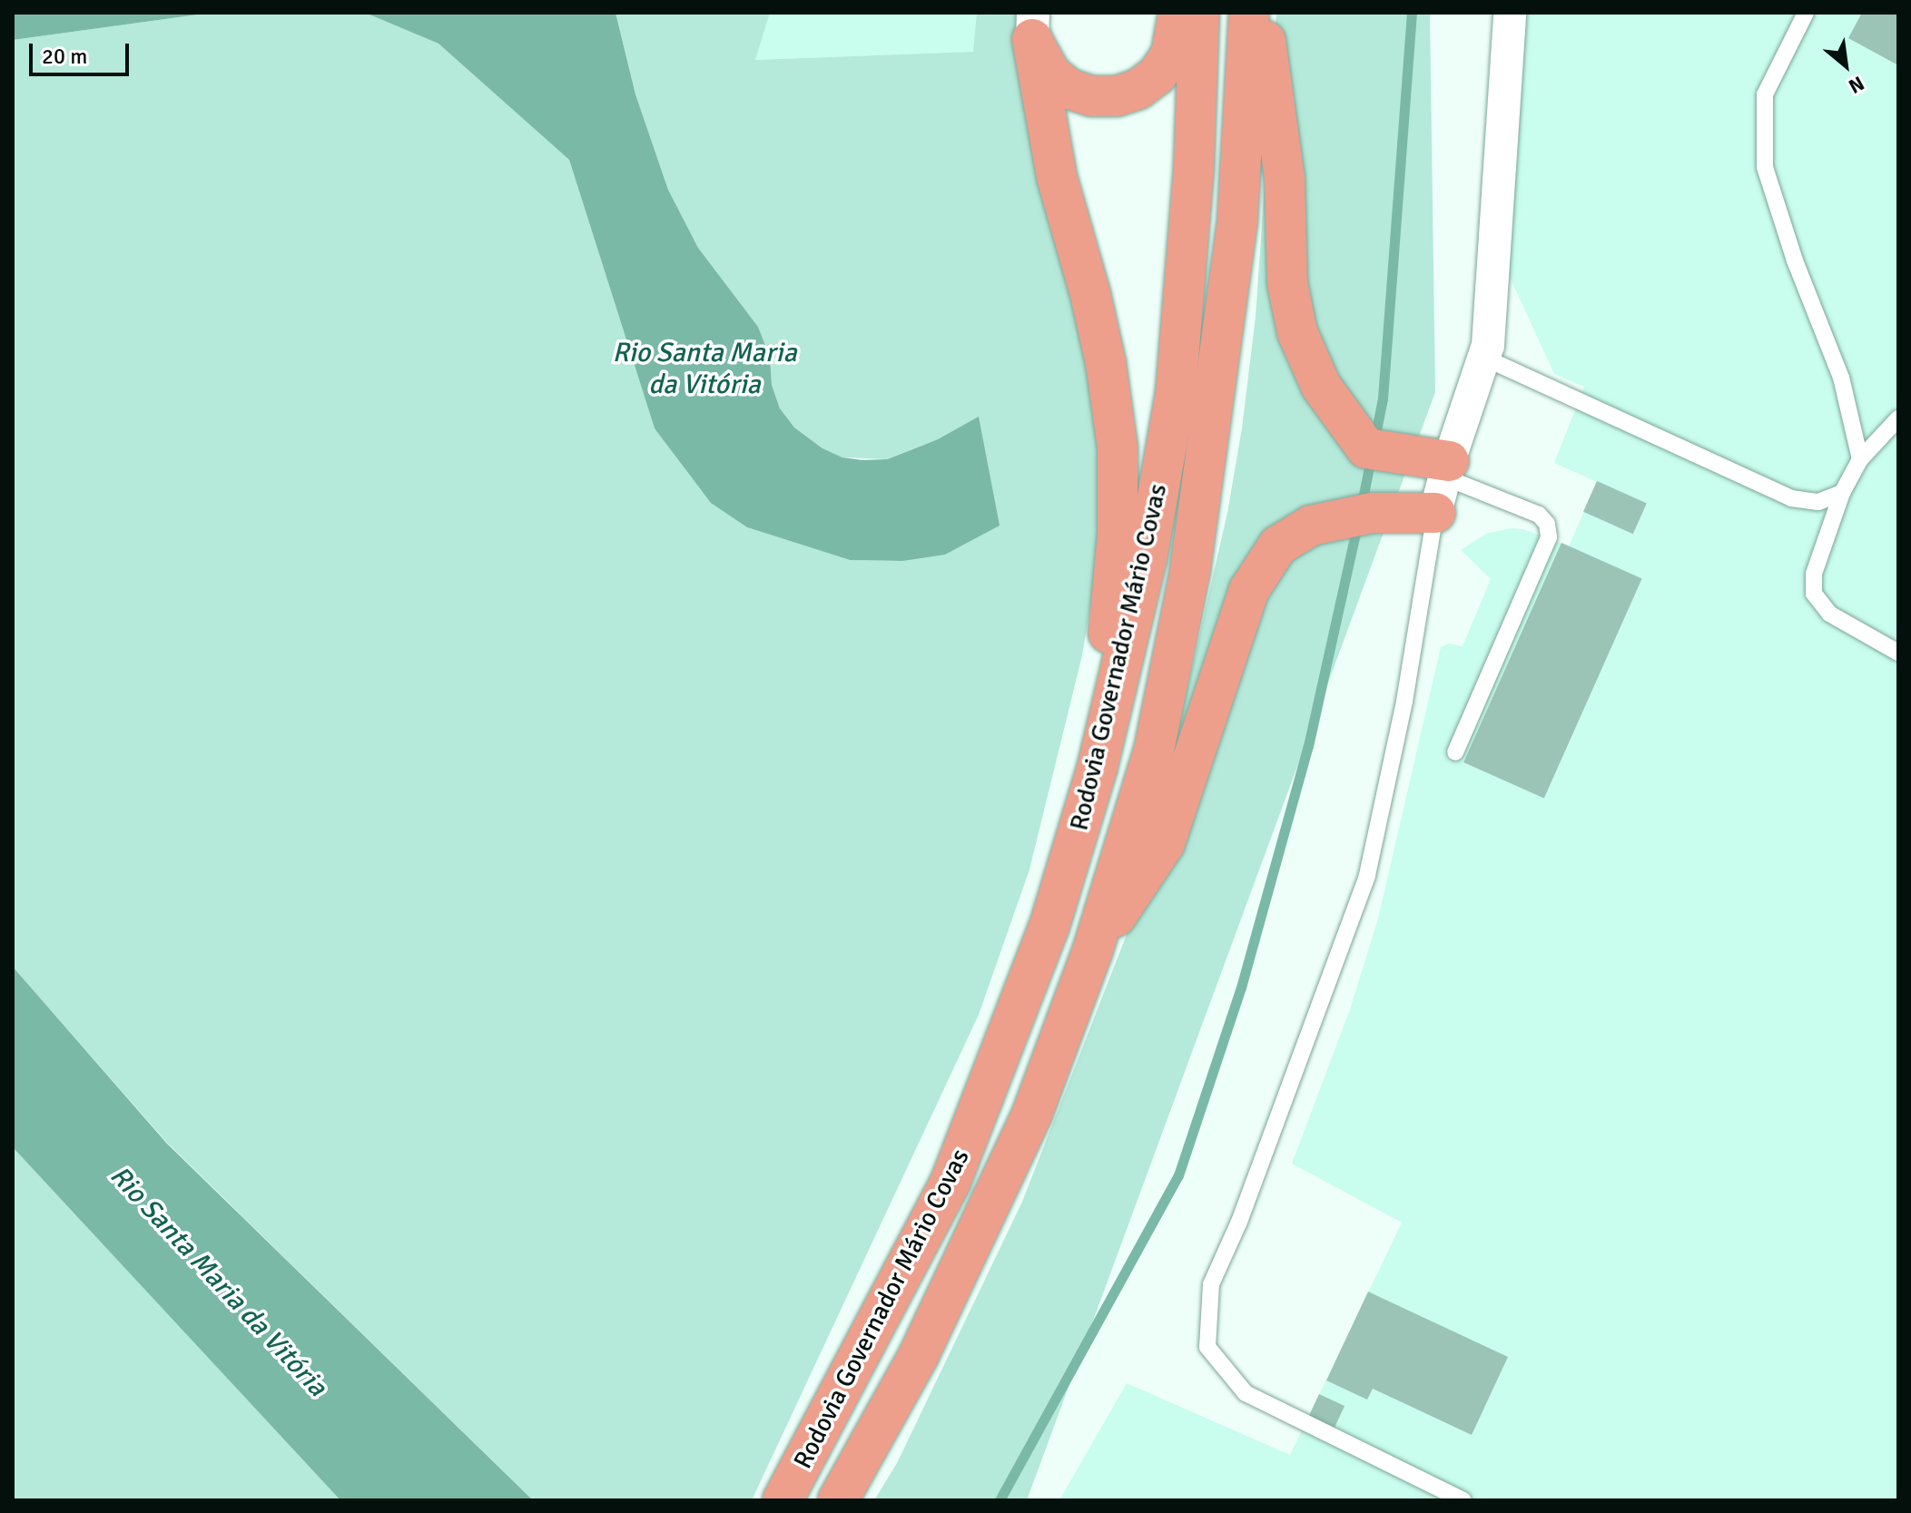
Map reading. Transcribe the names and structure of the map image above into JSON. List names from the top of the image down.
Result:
{
  "streets": {
    "highway": ["Rodovia Governador Mário Covas"]
  },
  "water": ["Rio Santa Maria da Vitória"],
  "scale_bar": "20 m",
  "north": "bottom right"
}
